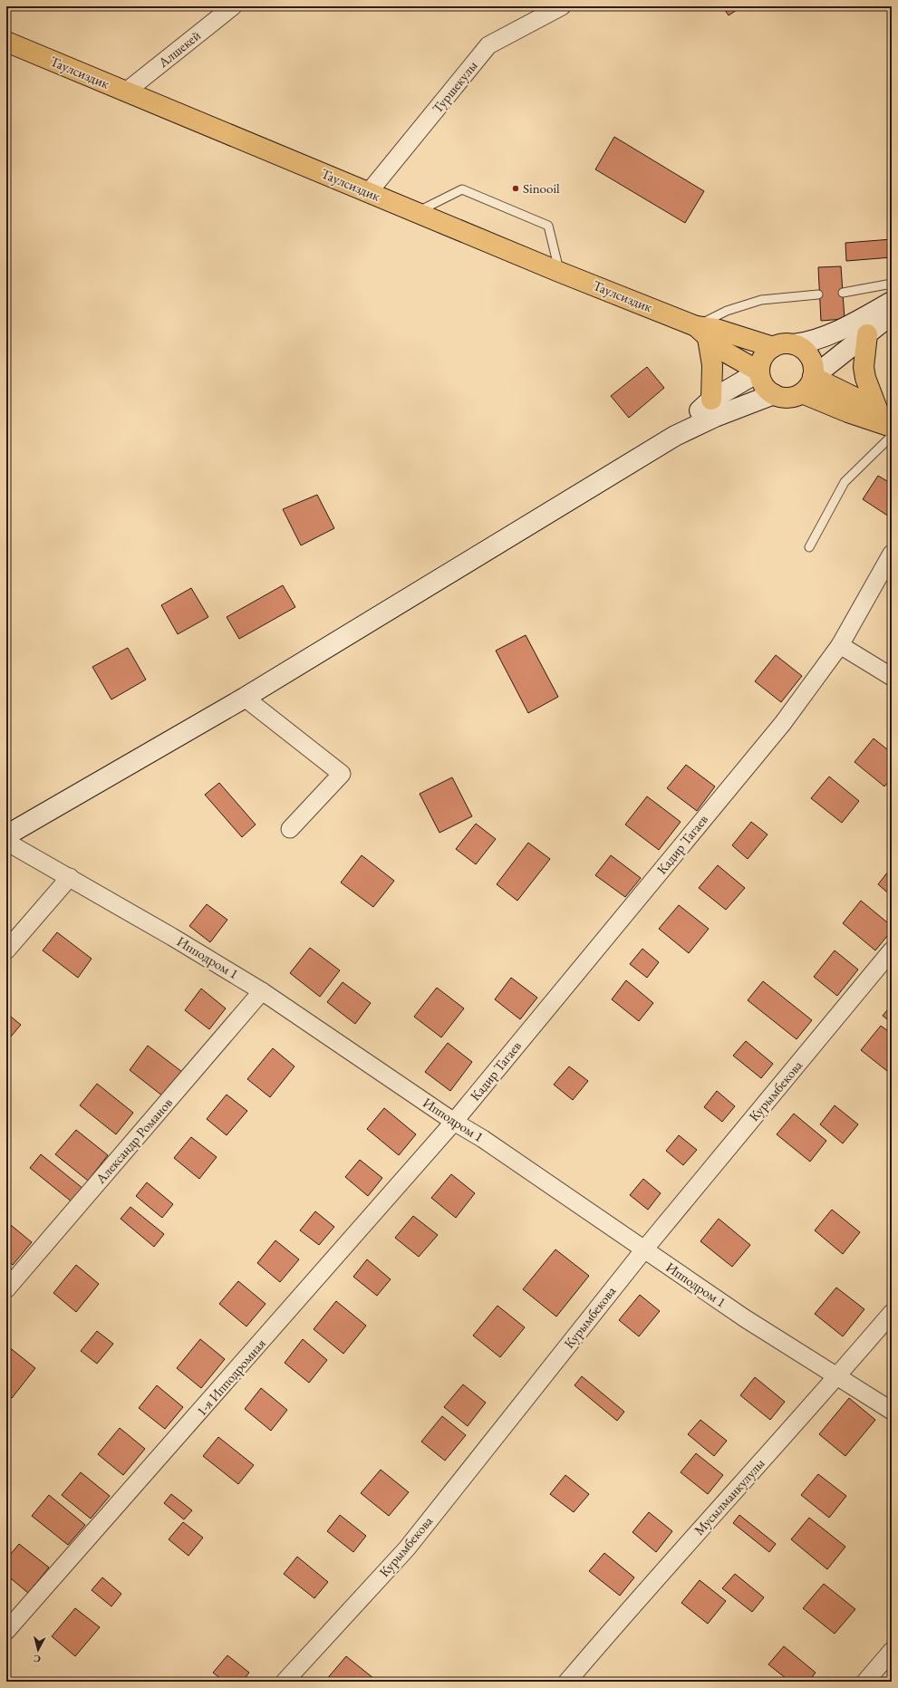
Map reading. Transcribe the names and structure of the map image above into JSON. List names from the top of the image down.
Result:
{
  "streets": {
    "main road": ["Таулсиздик"],
    "street": [
      "Алшекей",
      "Туршекулы",
      "Кадир Тагаев",
      "Ипподром 1",
      "Курымбекова",
      "Александр Романов",
      "1-я Ипподромная",
      "Мусылманкулулы"
    ]
  },
  "crossings": [
    ["Алшекей", "Таулсиздик"],
    ["Таулсиздик", "Туршекулы"],
    ["Кадир Тагаев", "Ипподром 1"],
    ["Кадир Тагаев", "1-я Ипподромная"],
    ["Ипподром 1", "Курымбекова"],
    ["Ипподром 1", "Александр Романов"],
    ["Ипподром 1", "1-я Ипподромная"],
    ["Ипподром 1", "Мусылманкулулы"]
  ],
  "places": ["Sinooil"],
  "north": "bottom"
}
